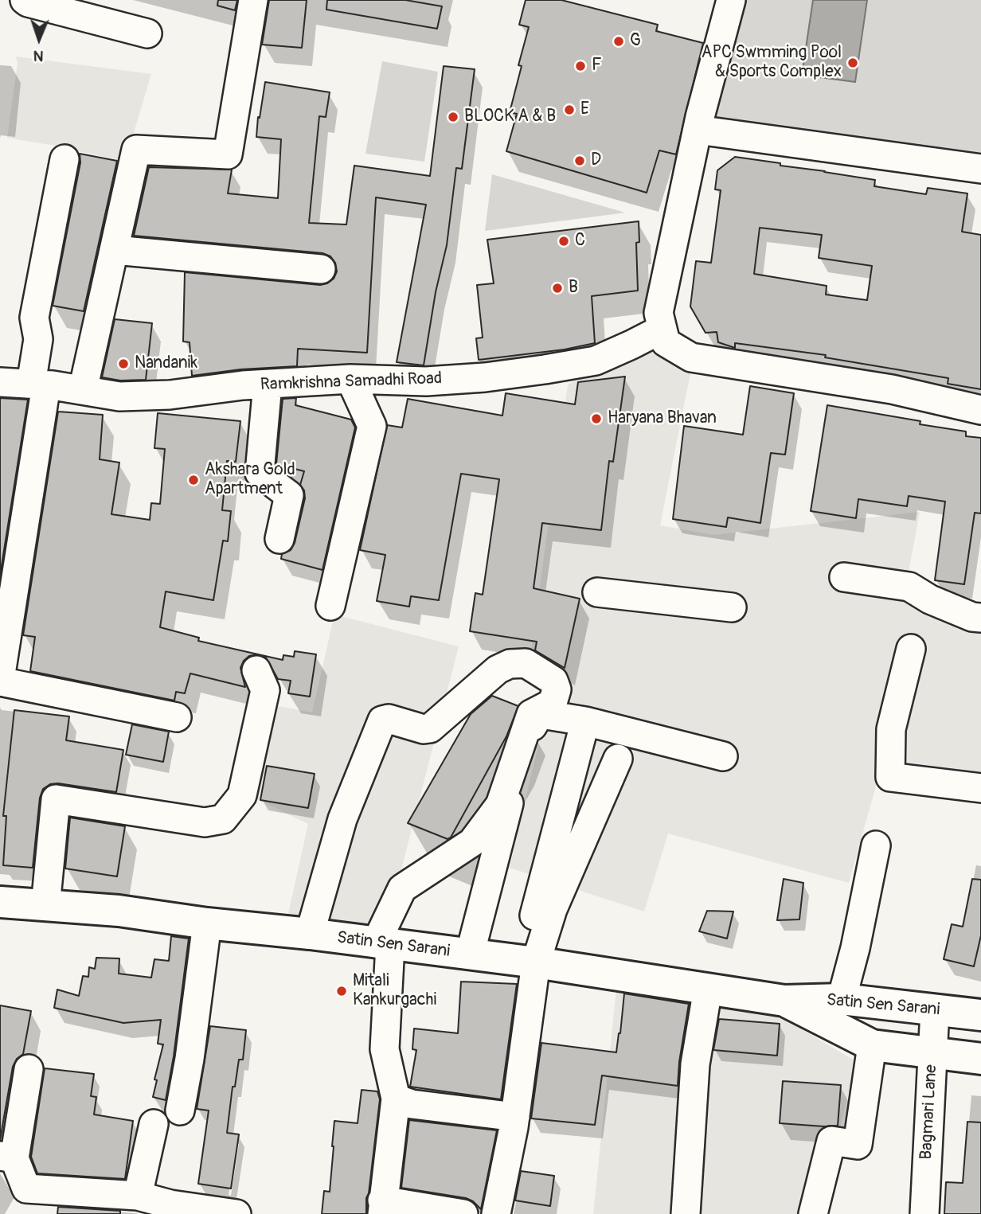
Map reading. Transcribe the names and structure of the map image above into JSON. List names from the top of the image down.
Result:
{
  "streets": {
    "main road": ["Satin Sen Sarani"],
    "street": ["Ramkrishna Samadhi Road", "Bagmari Lane"]
  },
  "crossings": [
    ["Satin Sen Sarani", "Bagmari Lane"]
  ],
  "places": [
    "G",
    "APC Swmming Pool & Sports Complex",
    "F",
    "E",
    "BLOCK A & B",
    "D",
    "C",
    "B",
    "Nandanik",
    "Haryana Bhavan",
    "Akshara Gold Apartment",
    "Mitali Kankurgachi"
  ],
  "north": "bottom"
}
